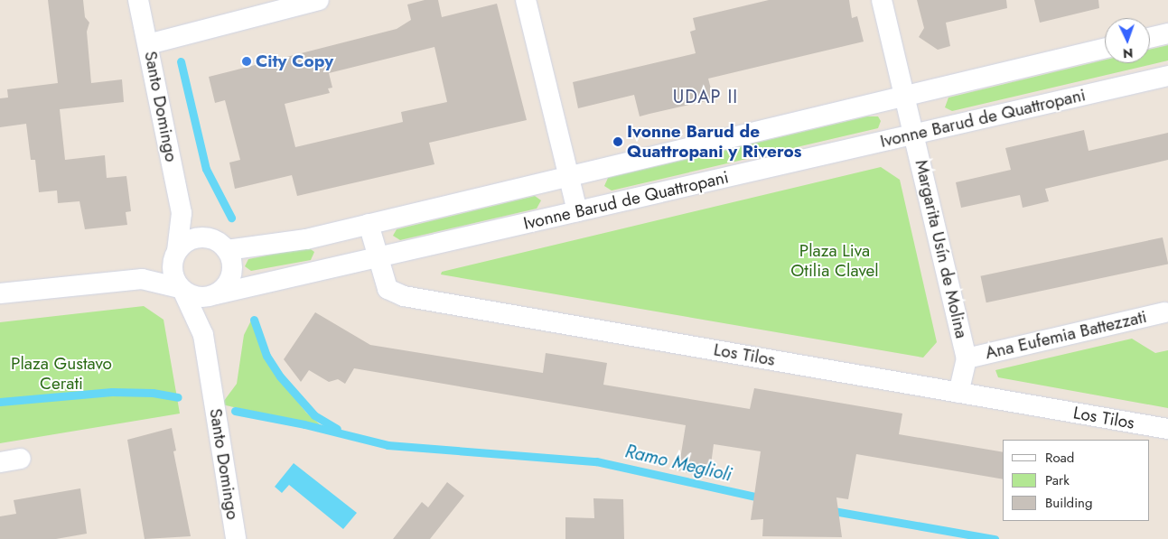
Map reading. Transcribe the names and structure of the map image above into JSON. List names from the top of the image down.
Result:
{
  "streets": {
    "street": [
      "Santo Domingo",
      "Ivonne Barud de Quattropani",
      "Margarita Usín de Molina",
      "Ana Eufemia Battezzati",
      "Los Tilos"
    ]
  },
  "crossings": [
    ["Santo Domingo", "Ivonne Barud de Quattropani"],
    ["Ivonne Barud de Quattropani", "Margarita Usín de Molina"],
    ["Ivonne Barud de Quattropani", "Los Tilos"],
    ["Margarita Usín de Molina", "Ana Eufemia Battezzati"],
    ["Margarita Usín de Molina", "Los Tilos"]
  ],
  "districts": ["UDAP II"],
  "water": ["Ramo Meglioli"],
  "parks": ["Plaza Liva Otilia Clavel", "Plaza Gustavo Cerati"],
  "places": ["City Copy", "Ivonne Barud de Quattropani y Riveros"],
  "legend": ["Road", "Park", "Building"],
  "north": "bottom"
}
